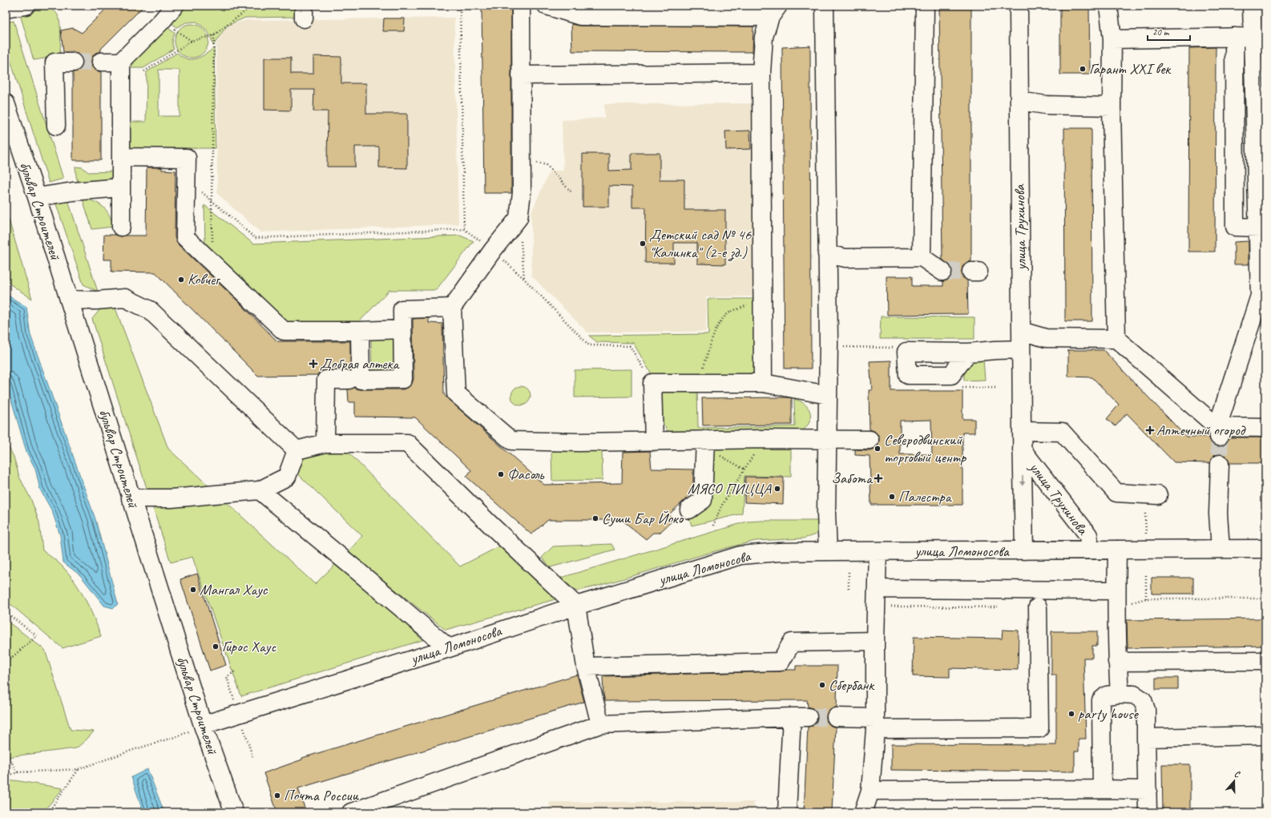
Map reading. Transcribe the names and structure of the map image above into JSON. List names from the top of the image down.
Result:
{
  "streets": {
    "street": ["бульвар Строителей", "улица Трухинова", "улица Ломоносова"]
  },
  "crossings": [
    ["бульвар Строителей", "улица Ломоносова"],
    ["улица Трухинова", "улица Ломоносова"]
  ],
  "places": {
    "other": [
      "Гарант XXI век",
      "Детский сад № 46 \"Калинка\" (2-е зд.)",
      "Ковчег",
      "Северодвинский торговый центр",
      "Фасоль",
      "МЯСО ПИЦЦА",
      "Палестра",
      "Суши Бар Йоко",
      "Мангал Хаус",
      "Гирос Хаус",
      "Сбербанк",
      "party house",
      "Почта России"
    ],
    "health": ["Добрая аптека", "Аптечный огород", "Забота"]
  },
  "scale_bar": "20 m",
  "north": "top"
}
